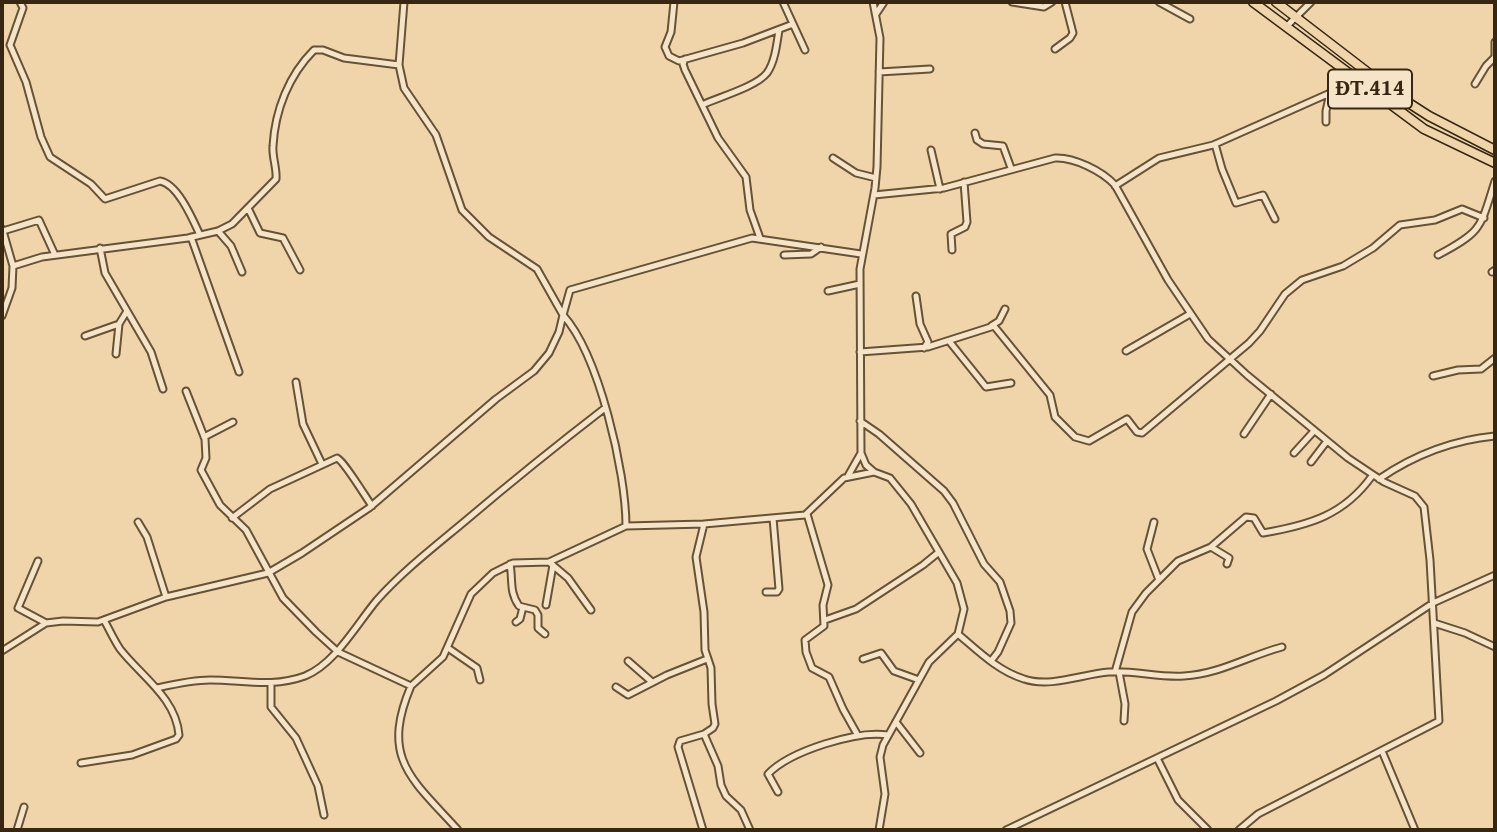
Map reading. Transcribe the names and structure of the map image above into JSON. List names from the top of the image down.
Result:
{
  "streets": {
    "main road": ["ĐT.414"]
  }
}
